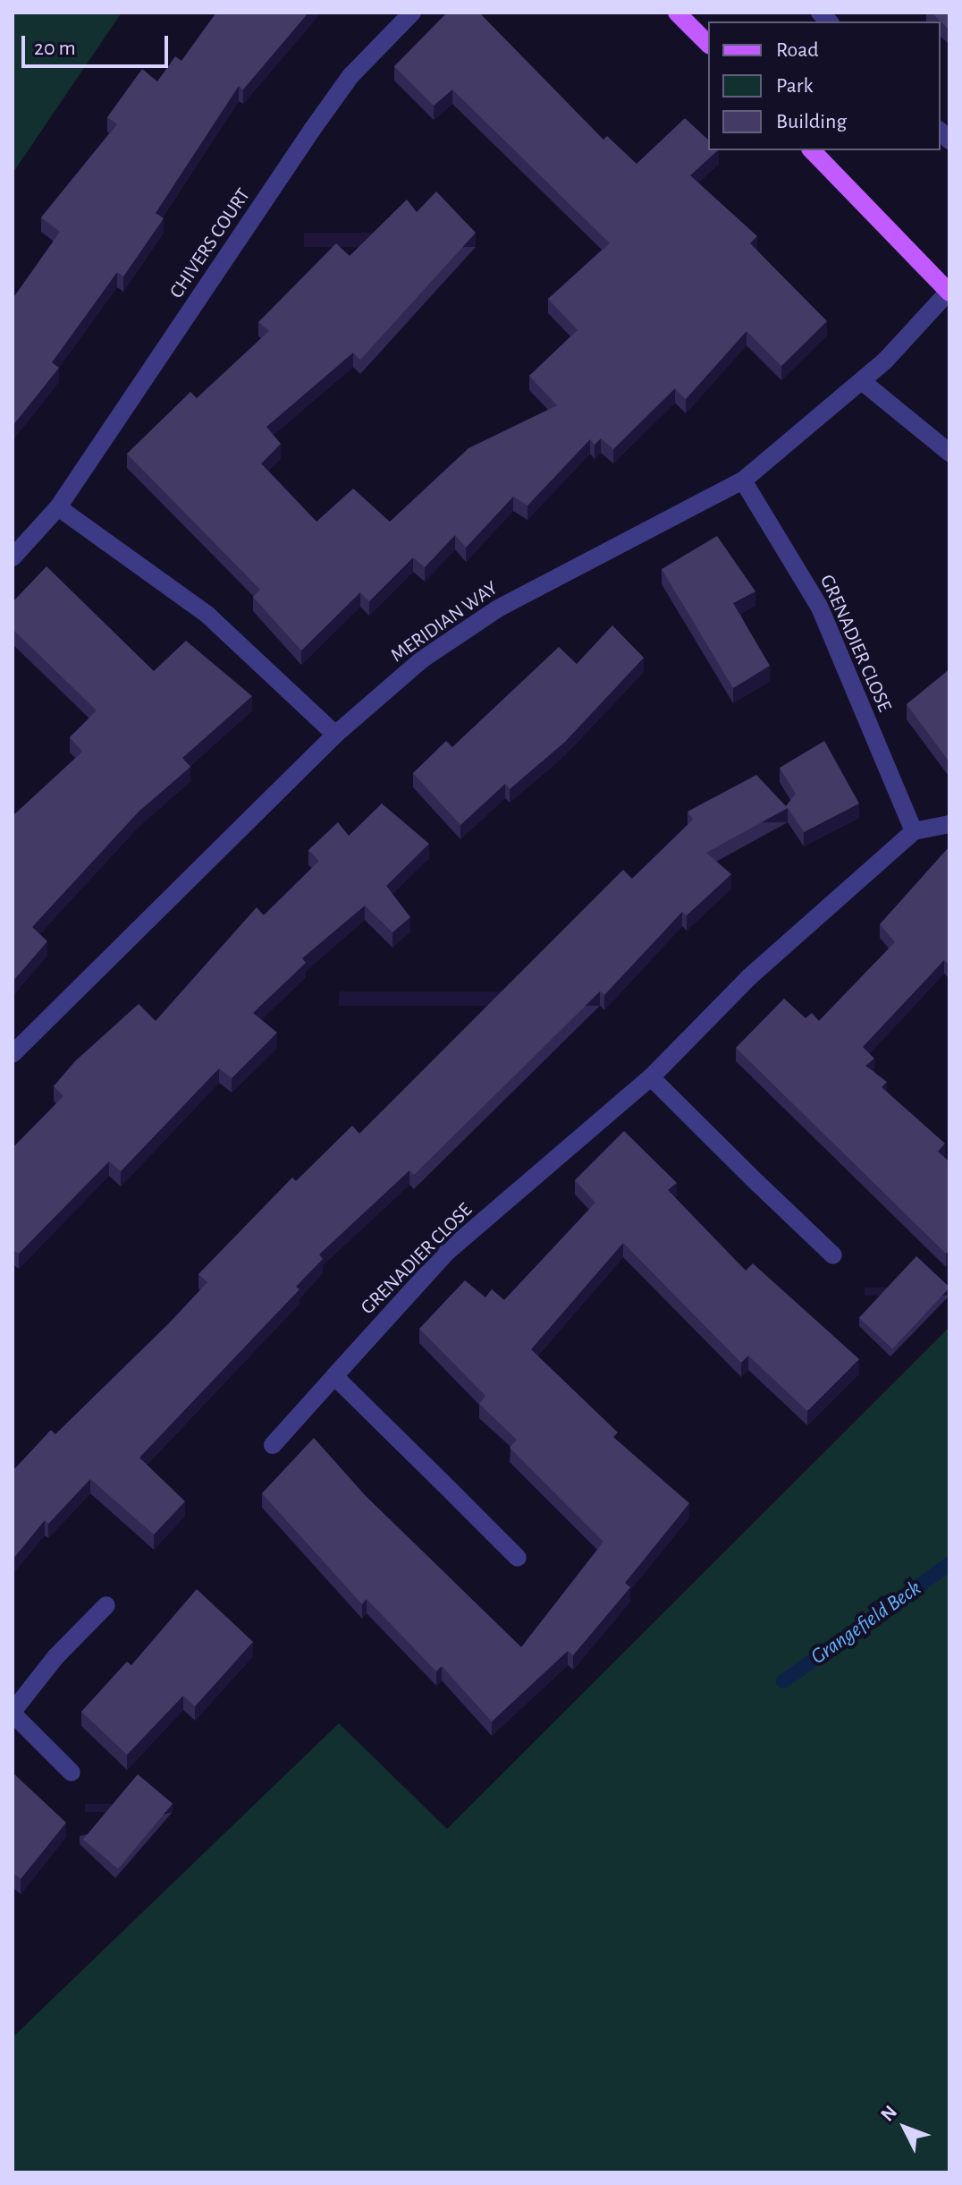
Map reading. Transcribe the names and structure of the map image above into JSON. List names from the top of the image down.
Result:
{
  "streets": {
    "street": ["CHIVERS COURT", "MERIDIAN WAY", "GRENADIER CLOSE"]
  },
  "crossings": [
    ["MERIDIAN WAY", "GRENADIER CLOSE"]
  ],
  "water": ["Grangefield Beck"],
  "legend": ["Road", "Park", "Building"],
  "scale_bar": "20 m",
  "north": "top left"
}
